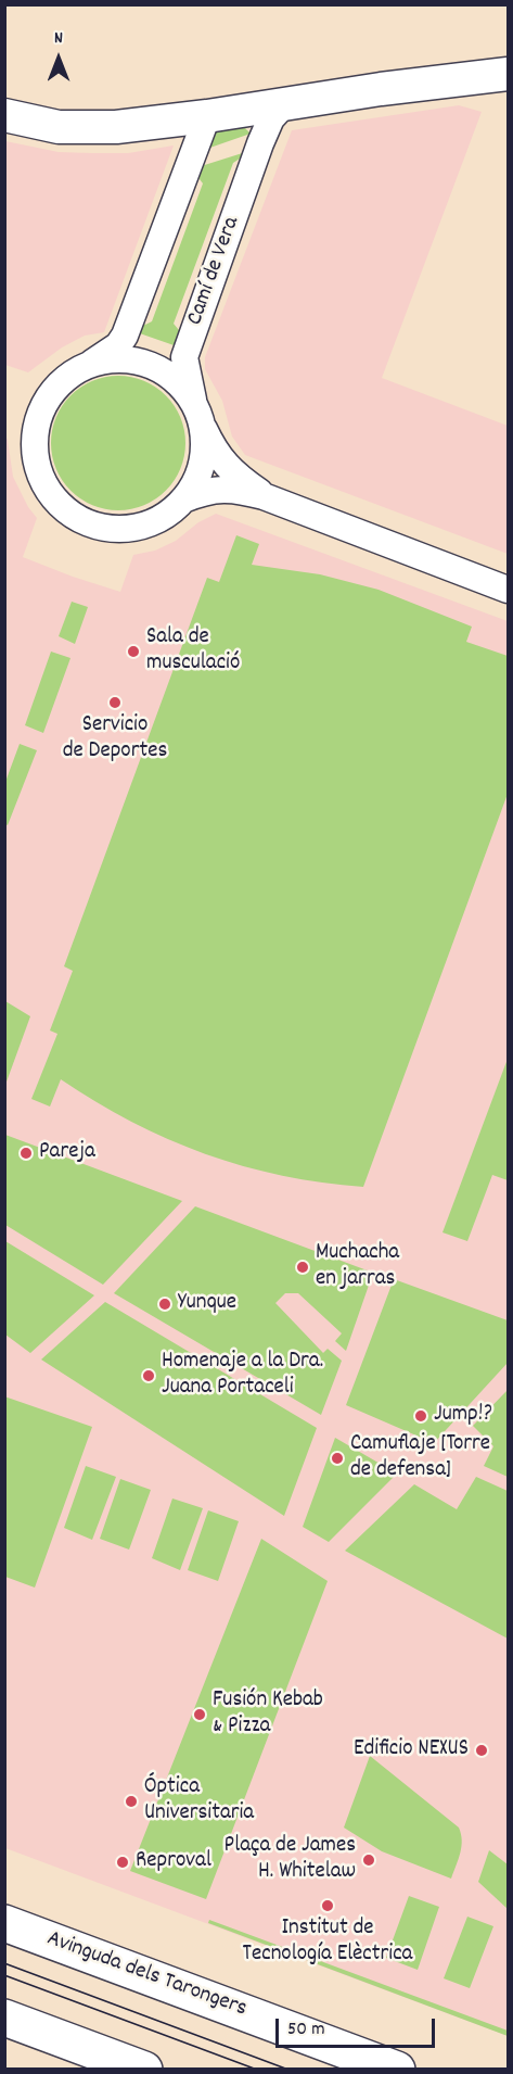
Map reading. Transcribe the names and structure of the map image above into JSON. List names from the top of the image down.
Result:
{
  "streets": {
    "main road": ["Avinguda dels Tarongers"],
    "street": ["Camí de Vera"]
  },
  "places": [
    "Sala de musculació",
    "Servicio de Deportes",
    "Pareja",
    "Muchacha en jarras",
    "Yunque",
    "Homenaje a la Dra. Juana Portaceli",
    "Jump!?",
    "Camuflaje [Torre de defensa]",
    "Fusión Kebab & Pizza",
    "Edificio NEXUS",
    "Óptica Universitaria",
    "Plaça de James H. Whitelaw",
    "Reproval",
    "Institut de Tecnología Elèctrica"
  ],
  "scale_bar": "50 m",
  "north": "top"
}
